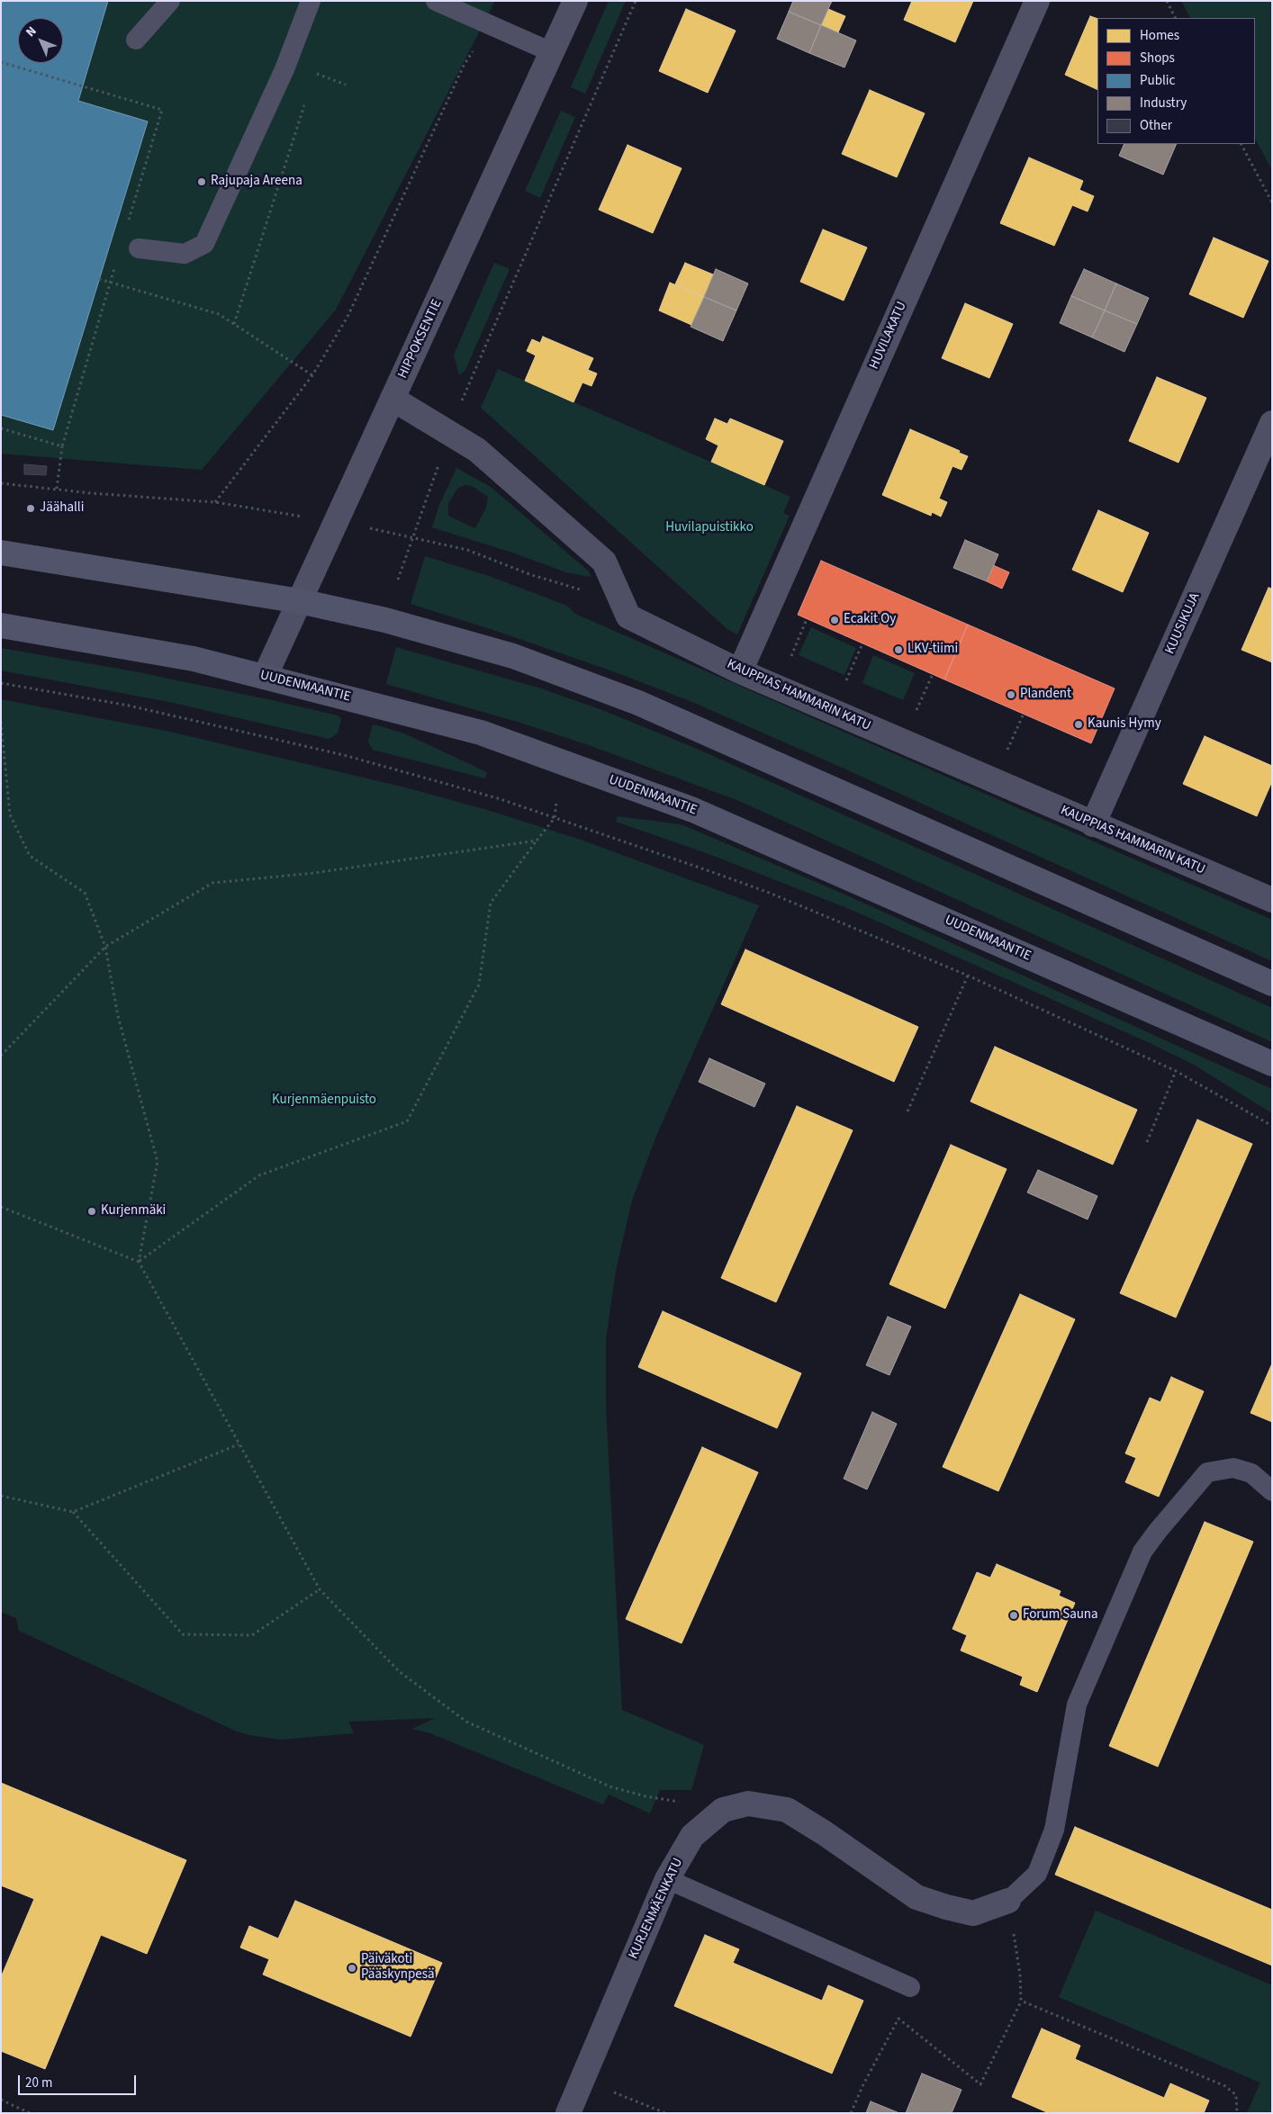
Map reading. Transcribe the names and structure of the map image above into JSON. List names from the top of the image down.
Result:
{
  "streets": {
    "main road": ["UUDENMAANTIE"],
    "street": [
      "HUVILAKATU",
      "HIPPOKSENTIE",
      "KUUSIKUJA",
      "KAUPPIAS HAMMARIN KATU",
      "KURJENMÄENKATU"
    ]
  },
  "crossings": [
    ["HUVILAKATU", "KAUPPIAS HAMMARIN KATU"],
    ["HIPPOKSENTIE", "UUDENMAANTIE"],
    ["KUUSIKUJA", "KAUPPIAS HAMMARIN KATU"]
  ],
  "parks": ["Huvilapuistikko", "Kurjenmäenpuisto"],
  "places": [
    "Rajupaja Areena",
    "Jäähalli",
    "Ecakit Oy",
    "LKV-tiimi",
    "Plandent",
    "Kaunis Hymy",
    "Kurjenmäki",
    "Forum Sauna",
    "Päiväkoti Pääskynpesä"
  ],
  "legend": [
    "Homes",
    "Shops",
    "Public",
    "Industry",
    "Other"
  ],
  "scale_bar": "20 m",
  "north": "top left"
}
